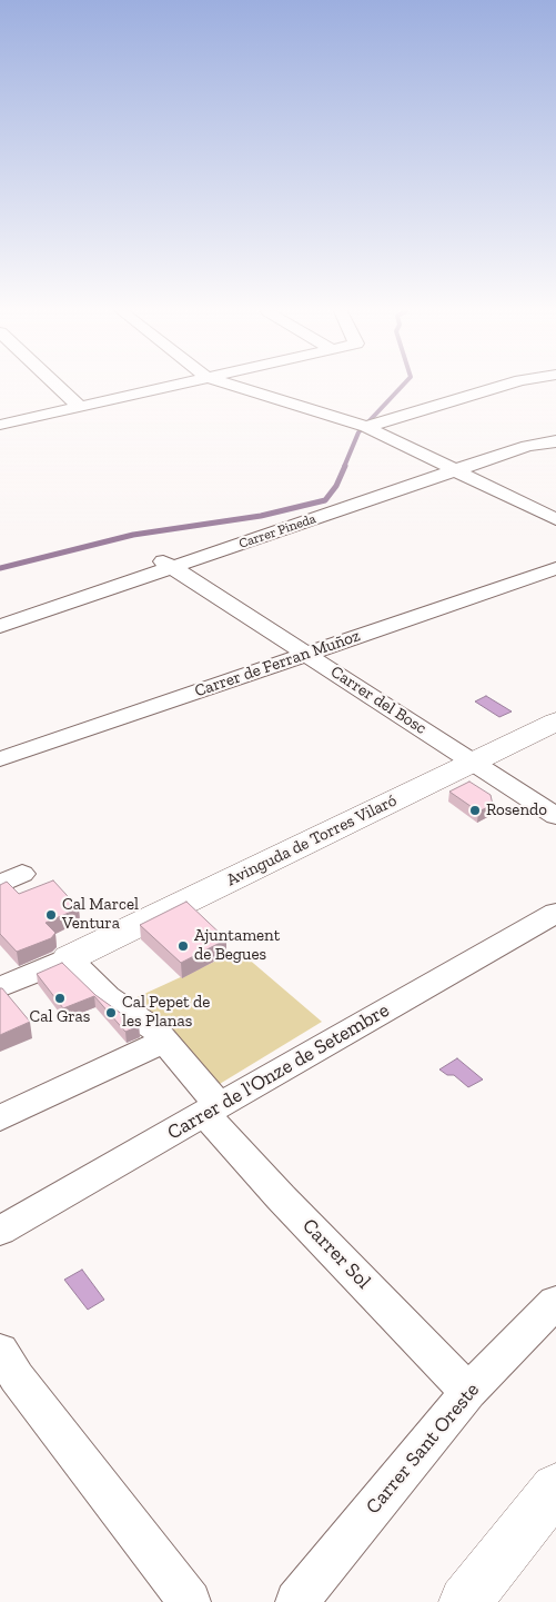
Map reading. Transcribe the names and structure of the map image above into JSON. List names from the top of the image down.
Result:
{
  "streets": {
    "street": [
      "Carrer Pineda",
      "Carrer de Ferran Muñoz",
      "Carrer del Bosc",
      "Avinguda de Torres Vilaró",
      "Carrer de l'Onze de Setembre",
      "Carrer Sol",
      "Carrer Sant Oreste"
    ]
  },
  "crossings": [
    ["Carrer Pineda", "Carrer del Bosc"],
    ["Carrer de Ferran Muñoz", "Carrer del Bosc"],
    ["Carrer del Bosc", "Avinguda de Torres Vilaró"],
    ["Avinguda de Torres Vilaró", "Carrer Sol"],
    ["Carrer de l'Onze de Setembre", "Carrer Sol"],
    ["Carrer Sol", "Carrer Sant Oreste"]
  ],
  "places": [
    "Rosendo",
    "Cal Marcel Ventura",
    "Ajuntament de Begues",
    "Cal Gras",
    "Cal Pepet de les Planas"
  ]
}
